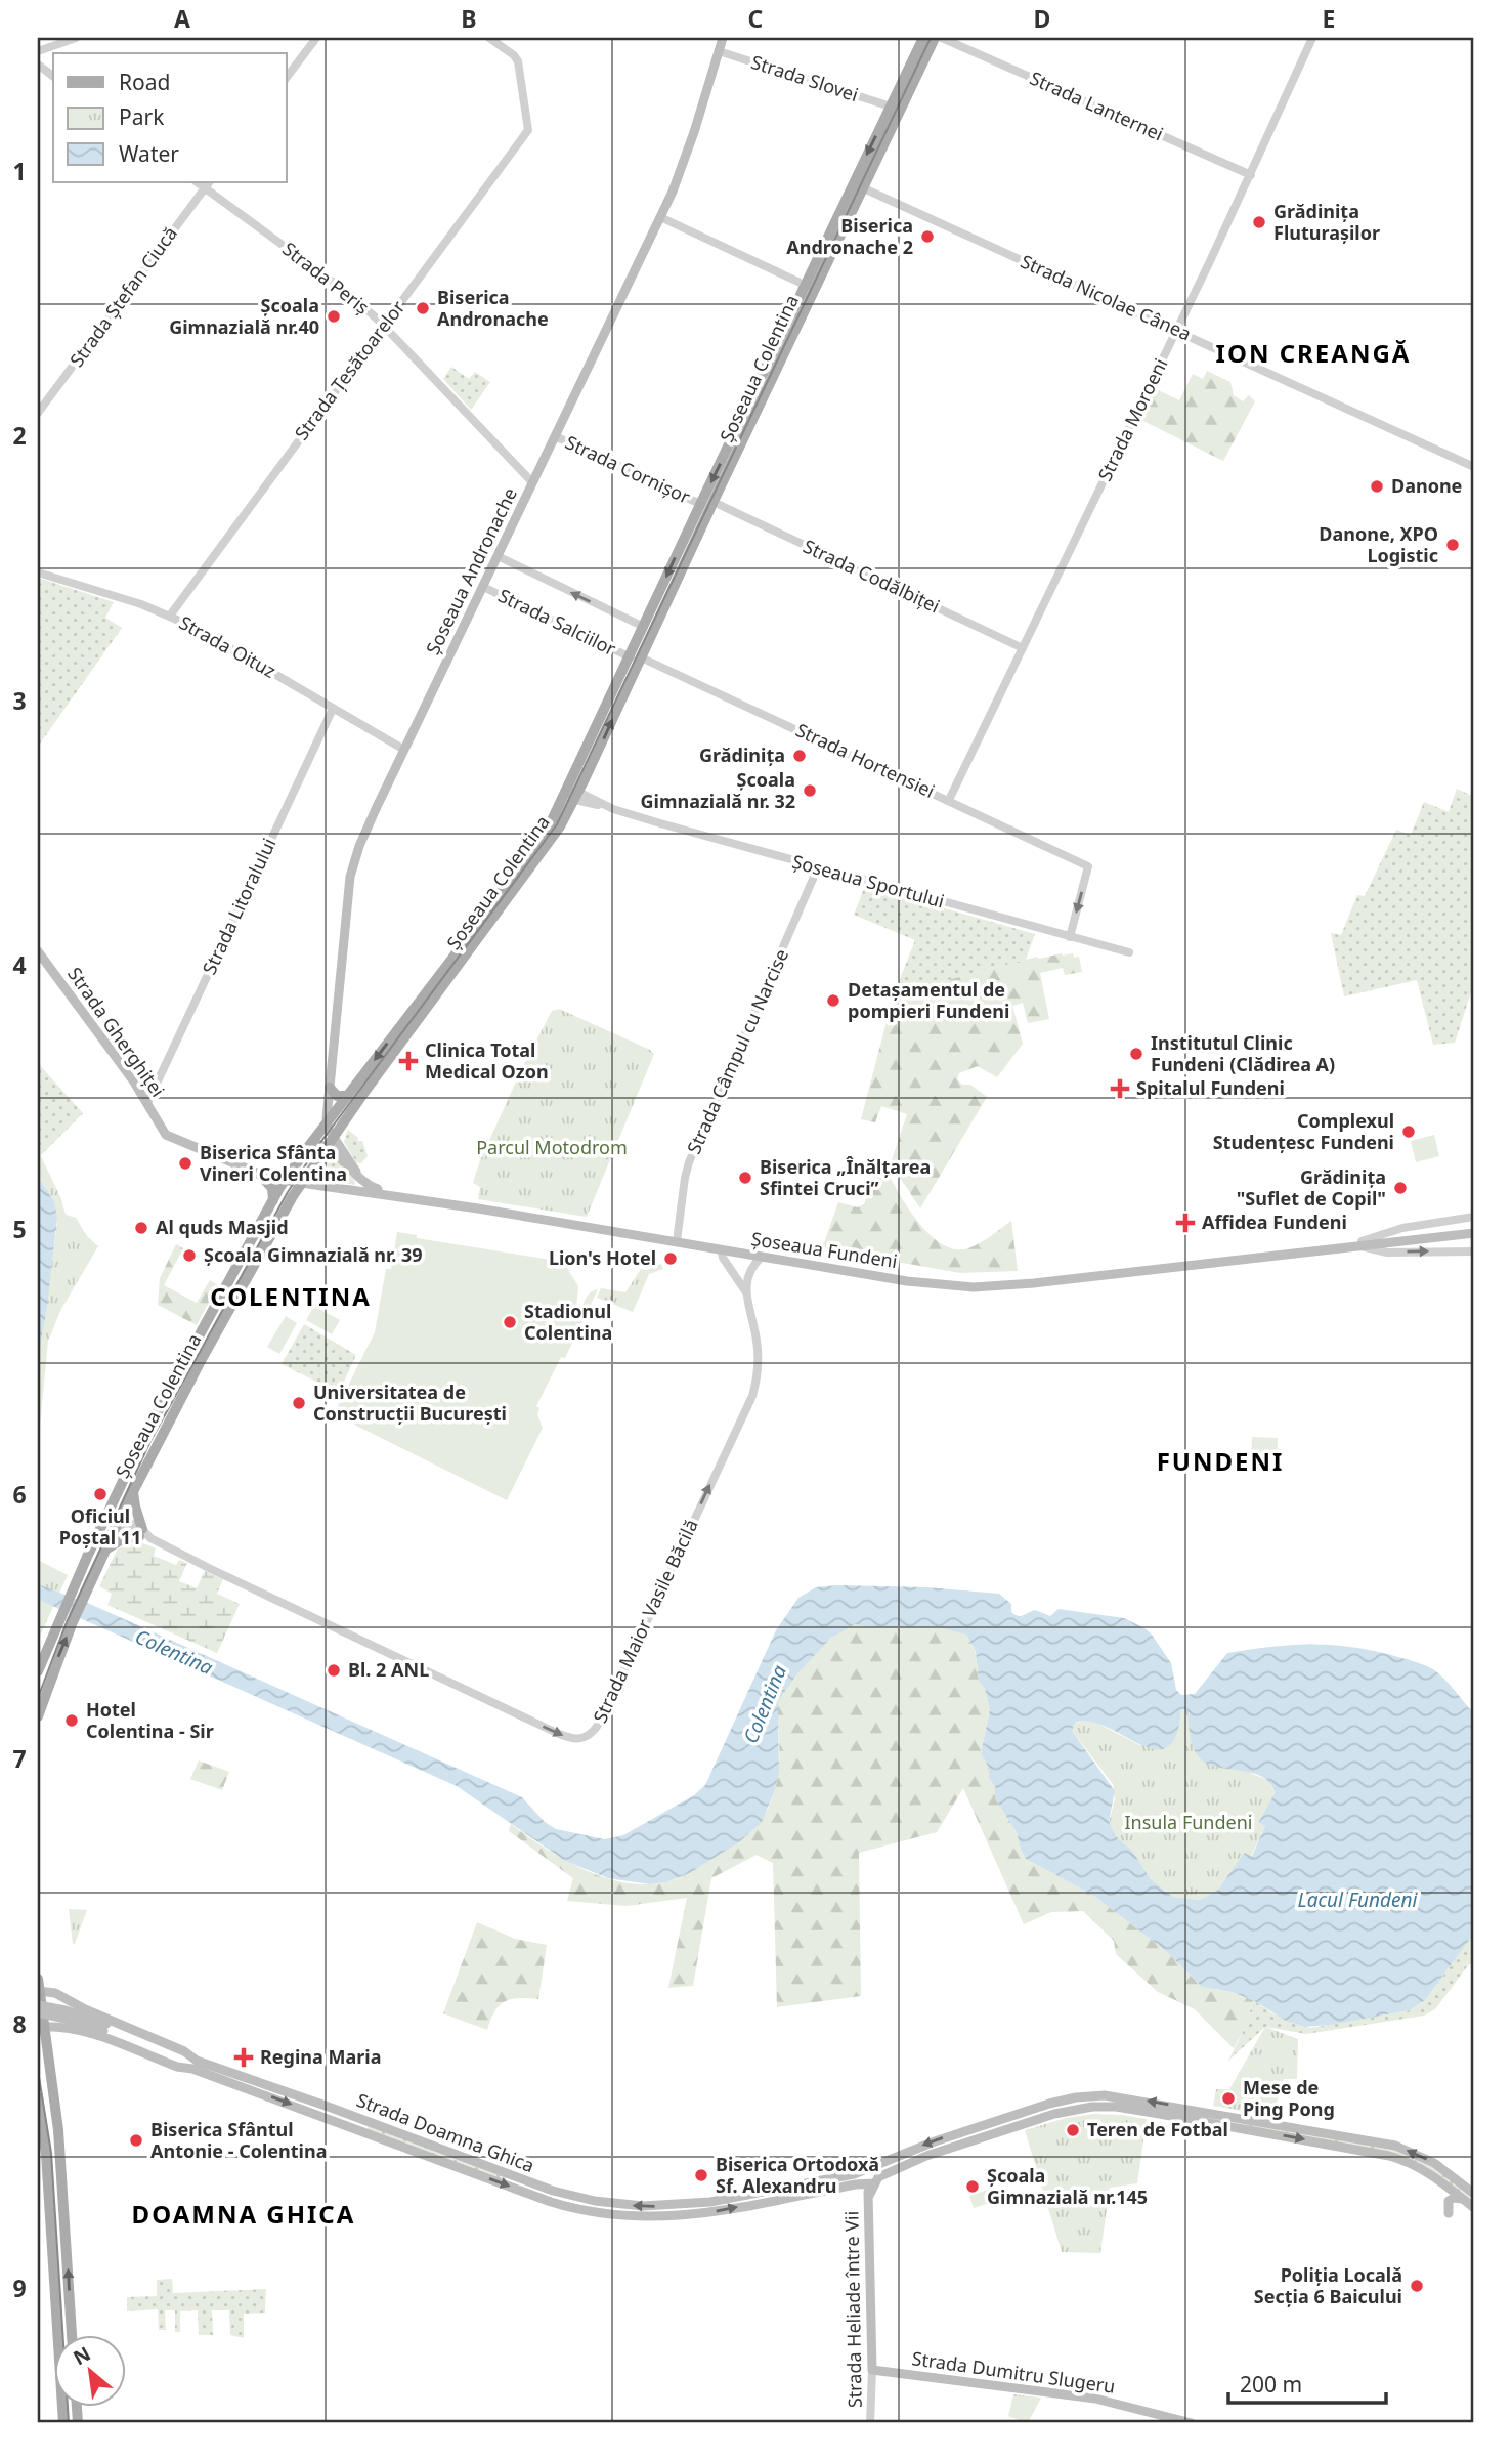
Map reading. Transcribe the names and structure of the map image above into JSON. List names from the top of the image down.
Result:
{
  "streets": {
    "main road": [
      "Șoseaua Colentina",
      "Șoseaua Andronache",
      "Strada Gherghiței",
      "Șoseaua Fundeni",
      "Strada Doamna Ghica",
      "Strada Heliade între Vii",
      "Strada Dumitru Slugeru"
    ],
    "street": [
      "Strada Slovei",
      "Strada Lanternei",
      "Strada Periș",
      "Strada Ștefan Ciucă",
      "Strada Nicolae Cânea",
      "Strada Țesătoarelor",
      "Strada Moroeni",
      "Strada Cornișor",
      "Strada Codălbiței",
      "Strada Salciilor",
      "Strada Oituz",
      "Strada Hortensiei",
      "Șoseaua Sportului",
      "Strada Litoralului",
      "Strada Câmpul cu Narcise",
      "Strada Maior Vasile Băcilă"
    ]
  },
  "crossings": [
    ["Strada Slovei", "Șoseaua Colentina"],
    ["Strada Slovei", "Șoseaua Andronache"],
    ["Strada Lanternei", "Strada Moroeni"],
    ["Strada Periș", "Strada Ștefan Ciucă"],
    ["Strada Periș", "Strada Țesătoarelor"],
    ["Strada Periș", "Șoseaua Andronache"],
    ["Strada Nicolae Cânea", "Șoseaua Colentina"],
    ["Strada Nicolae Cânea", "Strada Moroeni"],
    ["Șoseaua Colentina", "Strada Cornișor"],
    ["Șoseaua Colentina", "Șoseaua Andronache"],
    ["Șoseaua Colentina", "Strada Salciilor"],
    ["Șoseaua Colentina", "Strada Hortensiei"],
    ["Șoseaua Colentina", "Șoseaua Sportului"],
    ["Șoseaua Colentina", "Strada Gherghiței"],
    ["Șoseaua Colentina", "Șoseaua Fundeni"],
    ["Șoseaua Colentina", "Strada Maior Vasile Băcilă"],
    ["Strada Țesătoarelor", "Strada Oituz"],
    ["Strada Moroeni", "Strada Codălbiței"],
    ["Strada Moroeni", "Strada Hortensiei"],
    ["Strada Cornișor", "Șoseaua Andronache"],
    ["Șoseaua Andronache", "Strada Salciilor"],
    ["Șoseaua Andronache", "Strada Oituz"],
    ["Strada Salciilor", "Strada Hortensiei"],
    ["Strada Oituz", "Strada Litoralului"],
    ["Strada Hortensiei", "Șoseaua Sportului"],
    ["Șoseaua Sportului", "Strada Câmpul cu Narcise"],
    ["Strada Litoralului", "Strada Gherghiței"],
    ["Strada Gherghiței", "Șoseaua Fundeni"],
    ["Strada Câmpul cu Narcise", "Șoseaua Fundeni"],
    ["Șoseaua Fundeni", "Strada Maior Vasile Băcilă"],
    ["Strada Doamna Ghica", "Strada Heliade între Vii"],
    ["Strada Heliade între Vii", "Strada Dumitru Slugeru"]
  ],
  "districts": [
    "ION CREANGĂ",
    "COLENTINA",
    "FUNDENI",
    "DOAMNA GHICA"
  ],
  "water": ["Colentina", "Lacul Fundeni"],
  "parks": ["Parcul Motodrom", "Insula Fundeni"],
  "places": {
    "other": [
      "Grădinița Fluturașilor",
      "Biserica Andronache 2",
      "Biserica Andronache",
      "Școala Gimnazială nr.40",
      "Danone",
      "Danone, XPO Logistic",
      "Grădinița",
      "Școala Gimnazială nr. 32",
      "Detașamentul de pompieri Fundeni",
      "Institutul Clinic Fundeni (Clădirea A)",
      "Complexul Studențesc Fundeni",
      "Biserica Sfânta Vineri Colentina",
      "Biserica „Înălțarea Sfintei Cruci”",
      "Grădinița \"Suflet de Copil\"",
      "Al quds Masjid",
      "Școala Gimnazială nr. 39",
      "Lion's Hotel",
      "Stadionul Colentina",
      "Universitatea de Construcții București",
      "Oficiul Poștal 11",
      "Bl. 2 ANL",
      "Hotel Colentina - Sir",
      "Mese de Ping Pong",
      "Teren de Fotbal",
      "Biserica Sfântul Antonie - Colentina",
      "Biserica Ortodoxă Sf. Alexandru",
      "Școala Gimnazială nr.145",
      "Poliția Locală Secția 6 Baicului"
    ],
    "health": [
      "Clinica Total Medical Ozon",
      "Spitalul Fundeni",
      "Affidea Fundeni",
      "Regina Maria"
    ]
  },
  "legend": ["Road", "Park", "Water"],
  "scale_bar": "200 m",
  "north": "top left",
  "grid": {
    "columns": [
      "A",
      "B",
      "C",
      "D",
      "E"
    ],
    "rows": [
      "1",
      "2",
      "3",
      "4",
      "5",
      "6",
      "7",
      "8",
      "9"
    ]
  }
}
